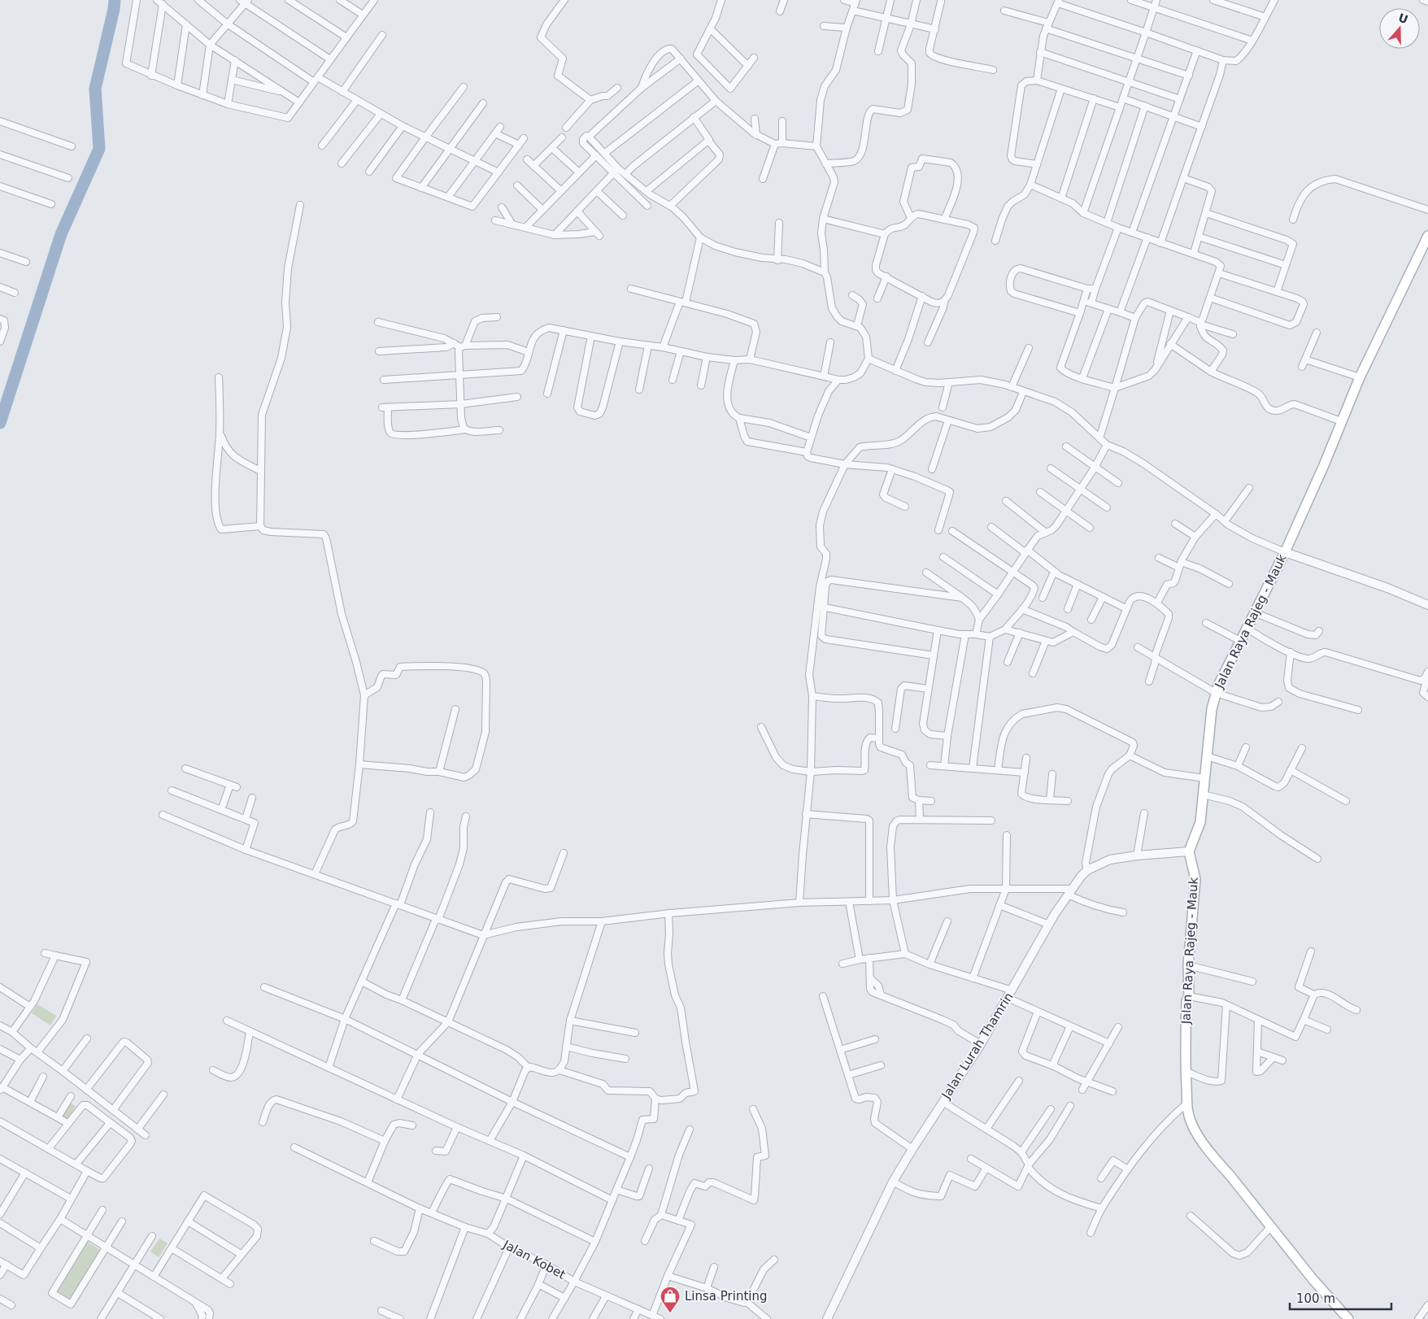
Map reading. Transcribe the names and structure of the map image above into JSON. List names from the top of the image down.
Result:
{
  "streets": {
    "main road": ["Jalan Raya Rajeg - Mauk"],
    "street": ["Jalan Lurah Thamrin", "Jalan Kobet"]
  },
  "crossings": [
    ["Jalan Raya Rajeg - Mauk", "Jalan Lurah Thamrin"]
  ],
  "places": {
    "shop": ["Linsa Printing"]
  },
  "scale_bar": "100 m",
  "north": "top"
}
